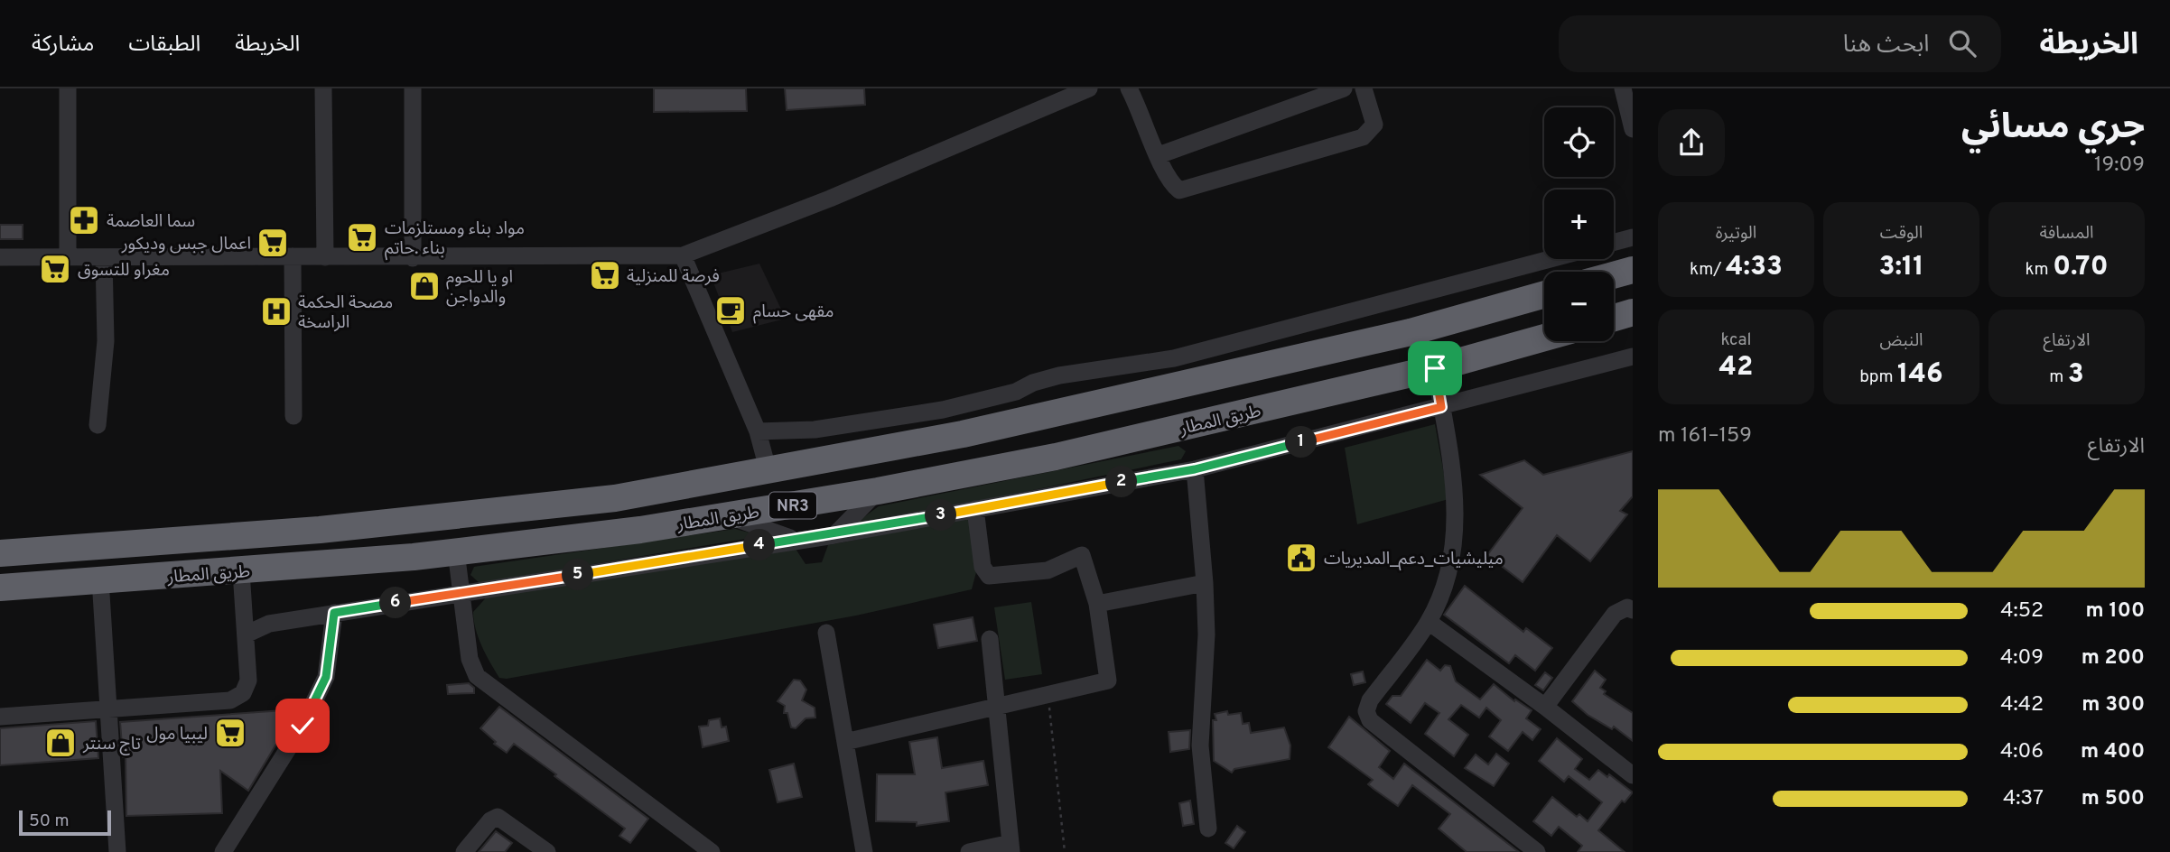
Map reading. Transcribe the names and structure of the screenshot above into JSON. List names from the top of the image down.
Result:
{
  "streets": {
    "highway": ["طريق المطار", "NR3"]
  },
  "places": {
    "pharmacy": ["سما العاصمة"],
    "supermarket": [
      "مواد بناء ومستلزمات بناء .حاتم",
      "اعمال جبس وديكور",
      "مغراو للتسوق",
      "فرصة للمنزلية",
      "ليبيا مول"
    ],
    "shop": ["او يا للحوم والدواجن", "تاج سنتر"],
    "cafe": ["مقهى حسام"],
    "hospital": ["مصحة الحكمة الراسخة"],
    "public building": ["ميليشيات_دعم_المديريات"]
  },
  "scale_bar": "50 m",
  "page": {
    "header": "الخريطة",
    "search": "ابحث هنا",
    "nav": ["الخريطة", "الطبقات", "مشاركة"],
    "heading": ["جري مسائي", "19:09"],
    "map_buttons": ["+", "−"],
    "stats": [
      ["المسافة", "0.70 km"],
      ["الوقت", "3:11"],
      ["الوتيرة", "4:33 /km"],
      ["الارتفاع", "3 m"],
      ["النبض", "146 bpm"],
      ["kcal", "42"]
    ],
    "chart": ["الارتفاع", "159–161 m"],
    "pins": [
      "1",
      "2",
      "3",
      "4",
      "5",
      "6"
    ],
    "list": [
      {
        "name": "100 m",
        "note": "4:52"
      },
      {
        "name": "200 m",
        "note": "4:09"
      },
      {
        "name": "300 m",
        "note": "4:42"
      },
      {
        "name": "400 m",
        "note": "4:06"
      },
      {
        "name": "500 m",
        "note": "4:37"
      }
    ],
    "scale": "50 m"
  }
}
